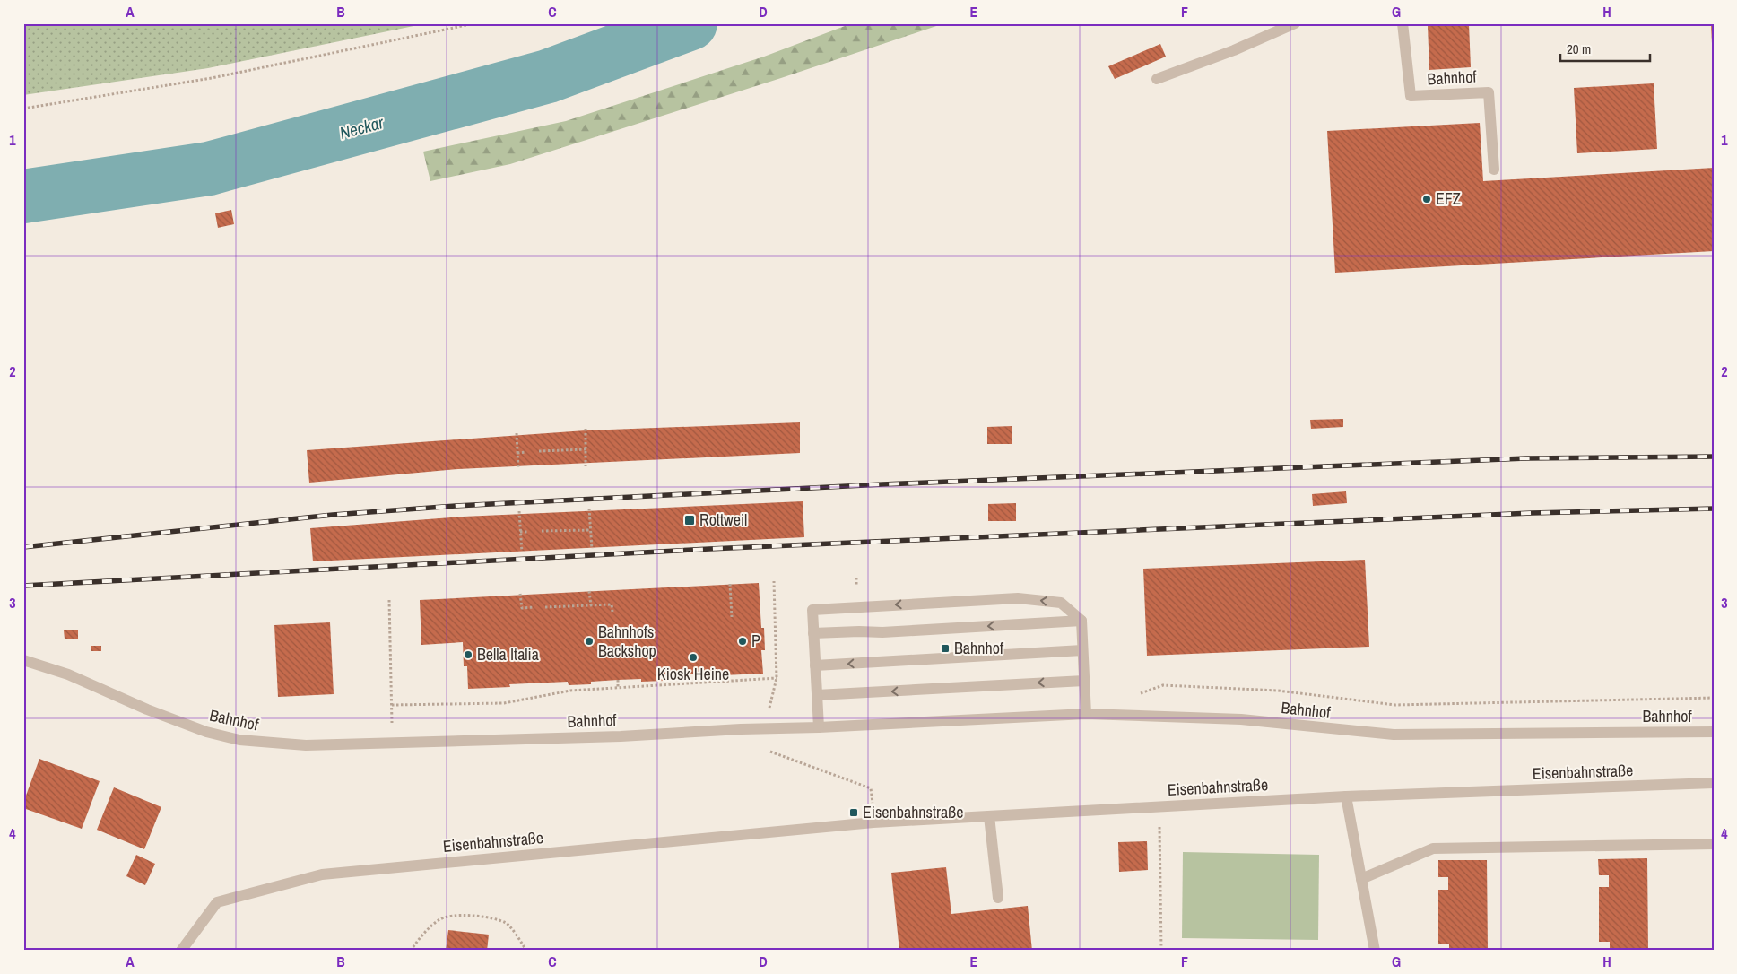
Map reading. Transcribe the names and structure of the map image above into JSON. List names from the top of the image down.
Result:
{
  "streets": {
    "street": ["Bahnhof", "Eisenbahnstraße"]
  },
  "water": ["Neckar"],
  "places": {
    "other": [
      "EFZ",
      "Bahnhofs Backshop",
      "P",
      "Bella Italia",
      "Kiosk Heine"
    ],
    "transit": ["Rottweil", "Bahnhof", "Eisenbahnstraße"]
  },
  "scale_bar": "20 m",
  "grid": {
    "columns": [
      "A",
      "B",
      "C",
      "D",
      "E",
      "F",
      "G",
      "H"
    ],
    "rows": [
      "1",
      "2",
      "3",
      "4"
    ]
  }
}
